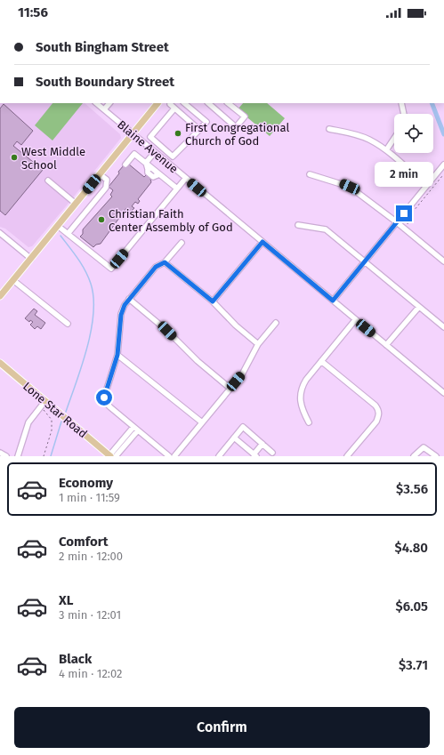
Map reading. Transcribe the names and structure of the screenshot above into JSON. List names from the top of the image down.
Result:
{
  "streets": {
    "main road": ["Lone Star Road"],
    "street": ["Blaine Avenue"]
  },
  "places": ["First Congregational Church of God", "West Middle School", "Christian Faith Center Assembly of God"],
  "page": {
    "status": "11:56",
    "banner": ["South Bingham Street", "South Boundary Street"],
    "bubble": "2 min",
    "list": [
      {
        "name": "Economy",
        "note": "1 min · 11:59",
        "value": "$3.56"
      },
      {
        "name": "Comfort",
        "note": "2 min · 12:00",
        "value": "$4.80"
      },
      {
        "name": "XL",
        "note": "3 min · 12:01",
        "value": "$6.05"
      },
      {
        "name": "Black",
        "note": "4 min · 12:02",
        "value": "$3.71"
      }
    ],
    "buttons": "Confirm"
  }
}
